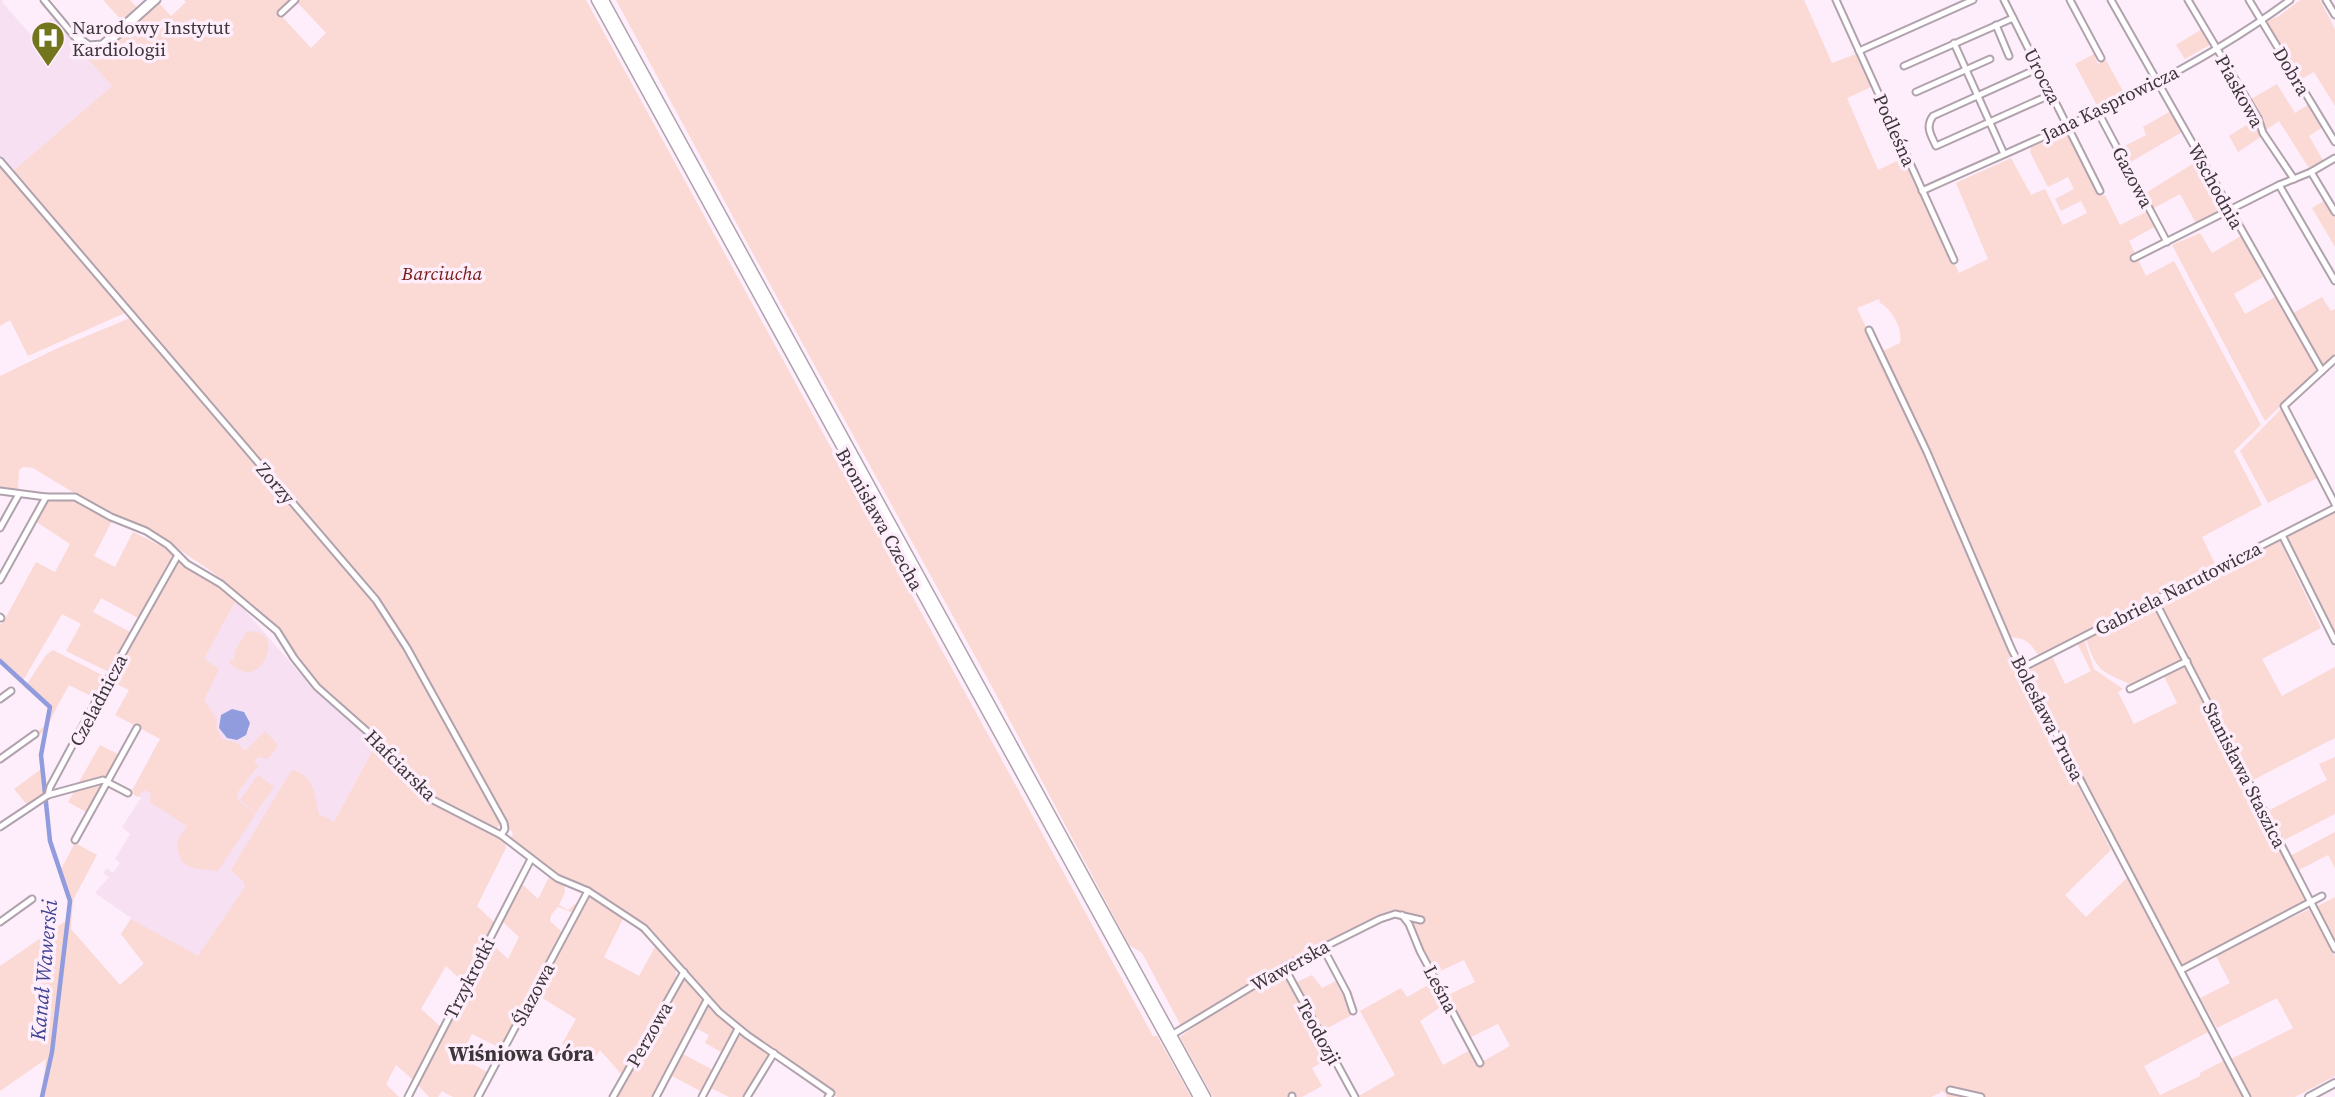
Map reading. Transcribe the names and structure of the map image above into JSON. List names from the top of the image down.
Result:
{
  "streets": {
    "main road": ["Bronisława Czecha"],
    "street": [
      "Dobra",
      "Urocza",
      "Piaskowa",
      "Jana Kasprowicza",
      "Podleśna",
      "Gazowa",
      "Wschodnia",
      "Zorzy",
      "Gabriela Narutowicza",
      "Czeladnicza",
      "Bolesława Prusa",
      "Hafciarska",
      "Stanisława Staszica",
      "Wawerska",
      "Trzykrotki",
      "Leśna",
      "Ślazowa",
      "Teodozji",
      "Perzowa"
    ]
  },
  "crossings": [
    ["Dobra", "Jana Kasprowicza"],
    ["Urocza", "Jana Kasprowicza"],
    ["Piaskowa", "Jana Kasprowicza"],
    ["Jana Kasprowicza", "Podleśna"],
    ["Jana Kasprowicza", "Gazowa"],
    ["Jana Kasprowicza", "Wschodnia"],
    ["Zorzy", "Hafciarska"],
    ["Bronisława Czecha", "Wawerska"],
    ["Gabriela Narutowicza", "Bolesława Prusa"],
    ["Gabriela Narutowicza", "Stanisława Staszica"],
    ["Czeladnicza", "Hafciarska"],
    ["Hafciarska", "Trzykrotki"],
    ["Hafciarska", "Ślazowa"],
    ["Hafciarska", "Perzowa"],
    ["Wawerska", "Leśna"],
    ["Wawerska", "Teodozji"]
  ],
  "districts": ["Wiśniowa Góra"],
  "water": ["Kanał Wawerski"],
  "parks": ["Barciucha"],
  "places": {
    "hospital": ["Narodowy Instytut Kardiologii"]
  }
}
